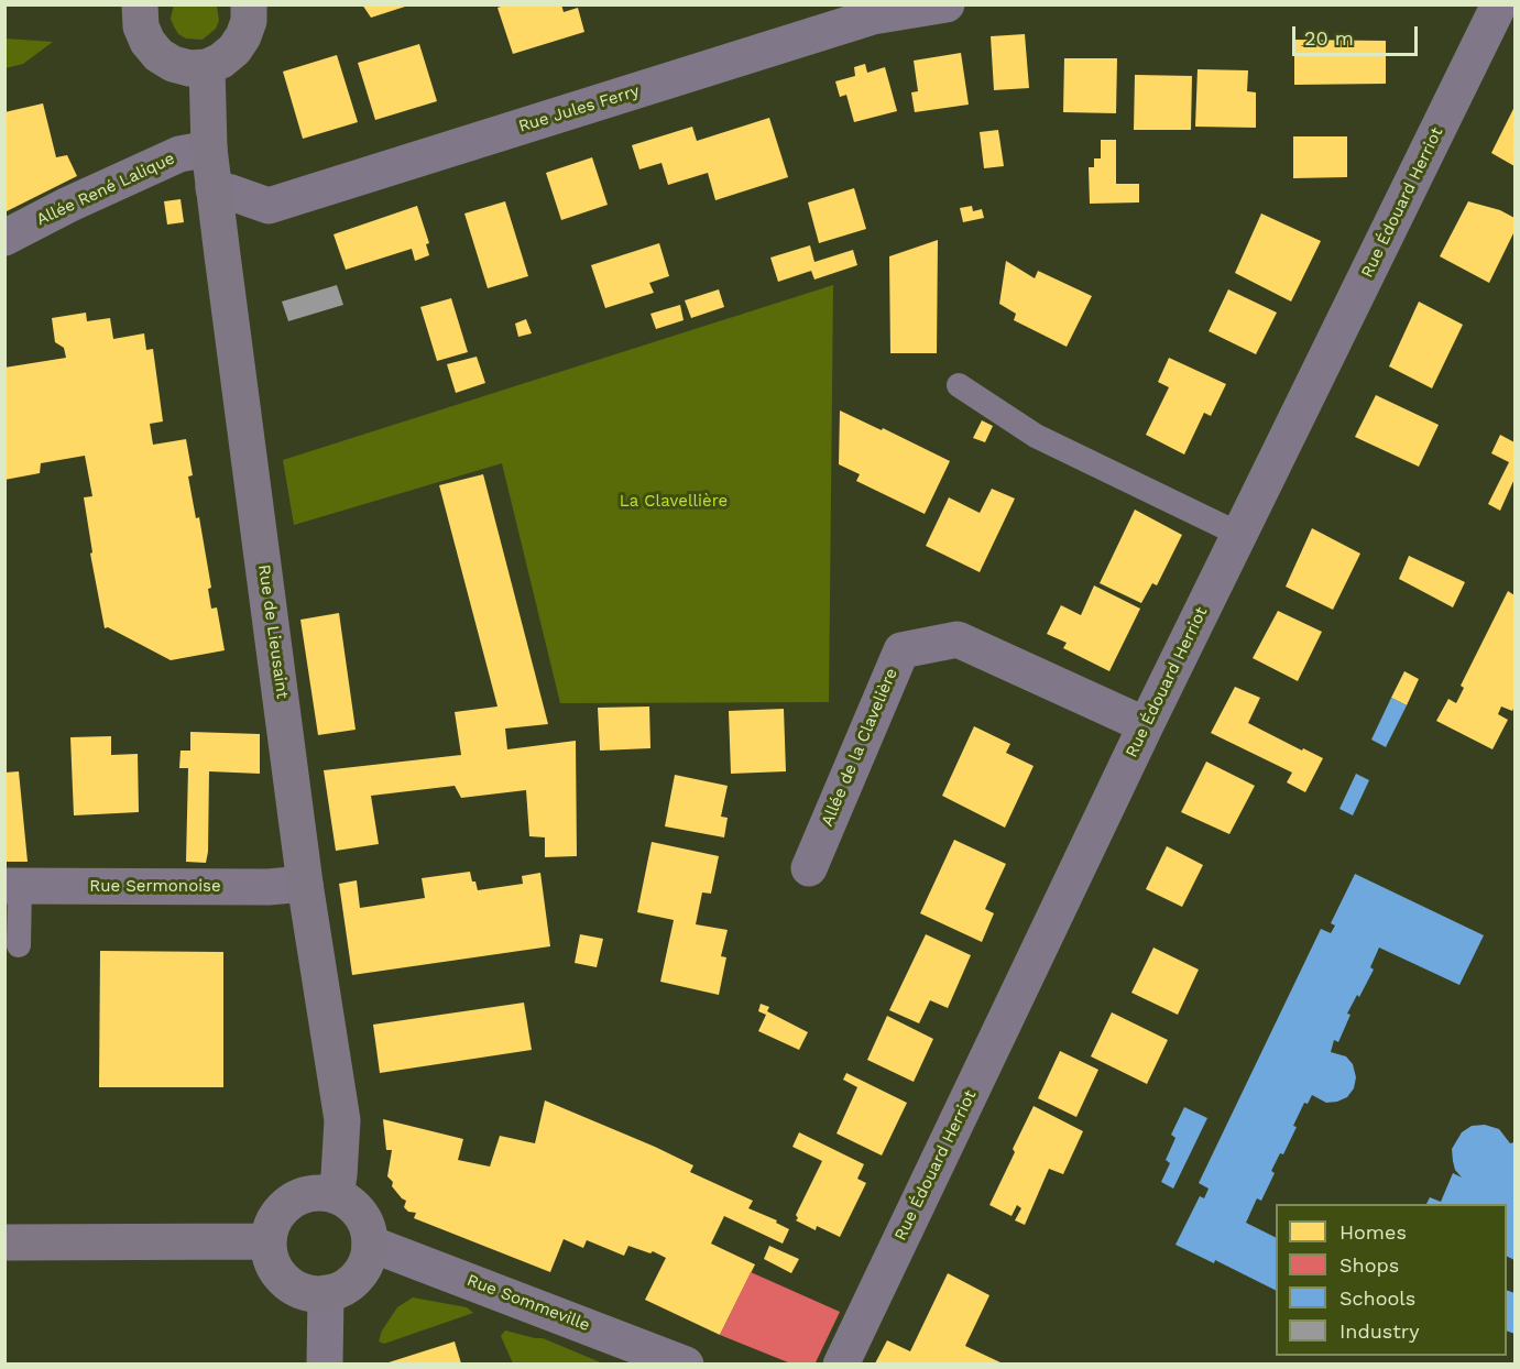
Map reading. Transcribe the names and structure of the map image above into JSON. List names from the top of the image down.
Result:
{
  "streets": {
    "main road": ["Rue de Lieusaint"],
    "street": [
      "Rue Jules Ferry",
      "Allée René Lalique",
      "Rue Édouard Herriot",
      "Allée de la Clavelière",
      "Rue Sermonoise",
      "Rue Sommeville"
    ]
  },
  "crossings": [
    ["Rue Jules Ferry", "Rue de Lieusaint"],
    ["Allée René Lalique", "Rue de Lieusaint"],
    ["Rue Édouard Herriot", "Allée de la Clavelière"],
    ["Rue de Lieusaint", "Rue Sermonoise"],
    ["Rue de Lieusaint", "Rue Sommeville"]
  ],
  "parks": ["La Clavellière"],
  "legend": [
    "Homes",
    "Shops",
    "Schools",
    "Industry"
  ],
  "scale_bar": "20 m"
}
